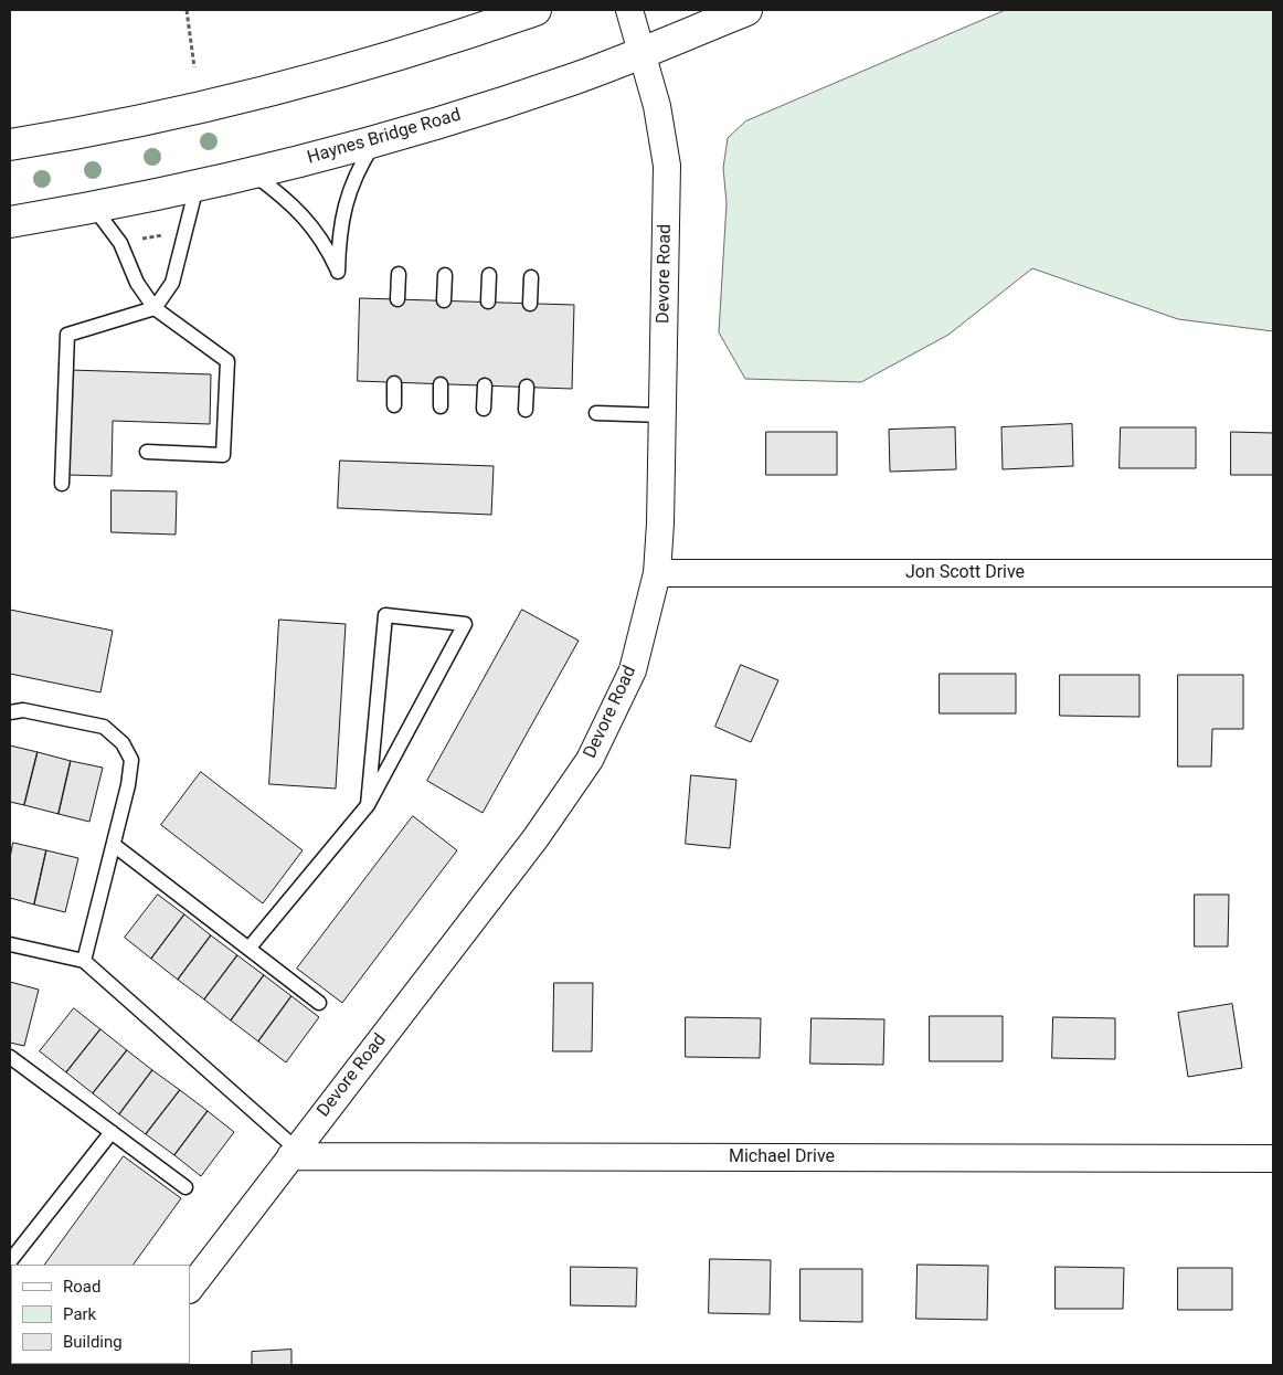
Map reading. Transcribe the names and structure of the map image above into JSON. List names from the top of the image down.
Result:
{
  "streets": {
    "main road": ["Haynes Bridge Road"],
    "street": ["Devore Road", "Jon Scott Drive", "Michael Drive"]
  },
  "crossings": [
    ["Haynes Bridge Road", "Devore Road"],
    ["Devore Road", "Jon Scott Drive"],
    ["Devore Road", "Michael Drive"]
  ],
  "legend": ["Road", "Park", "Building"]
}
